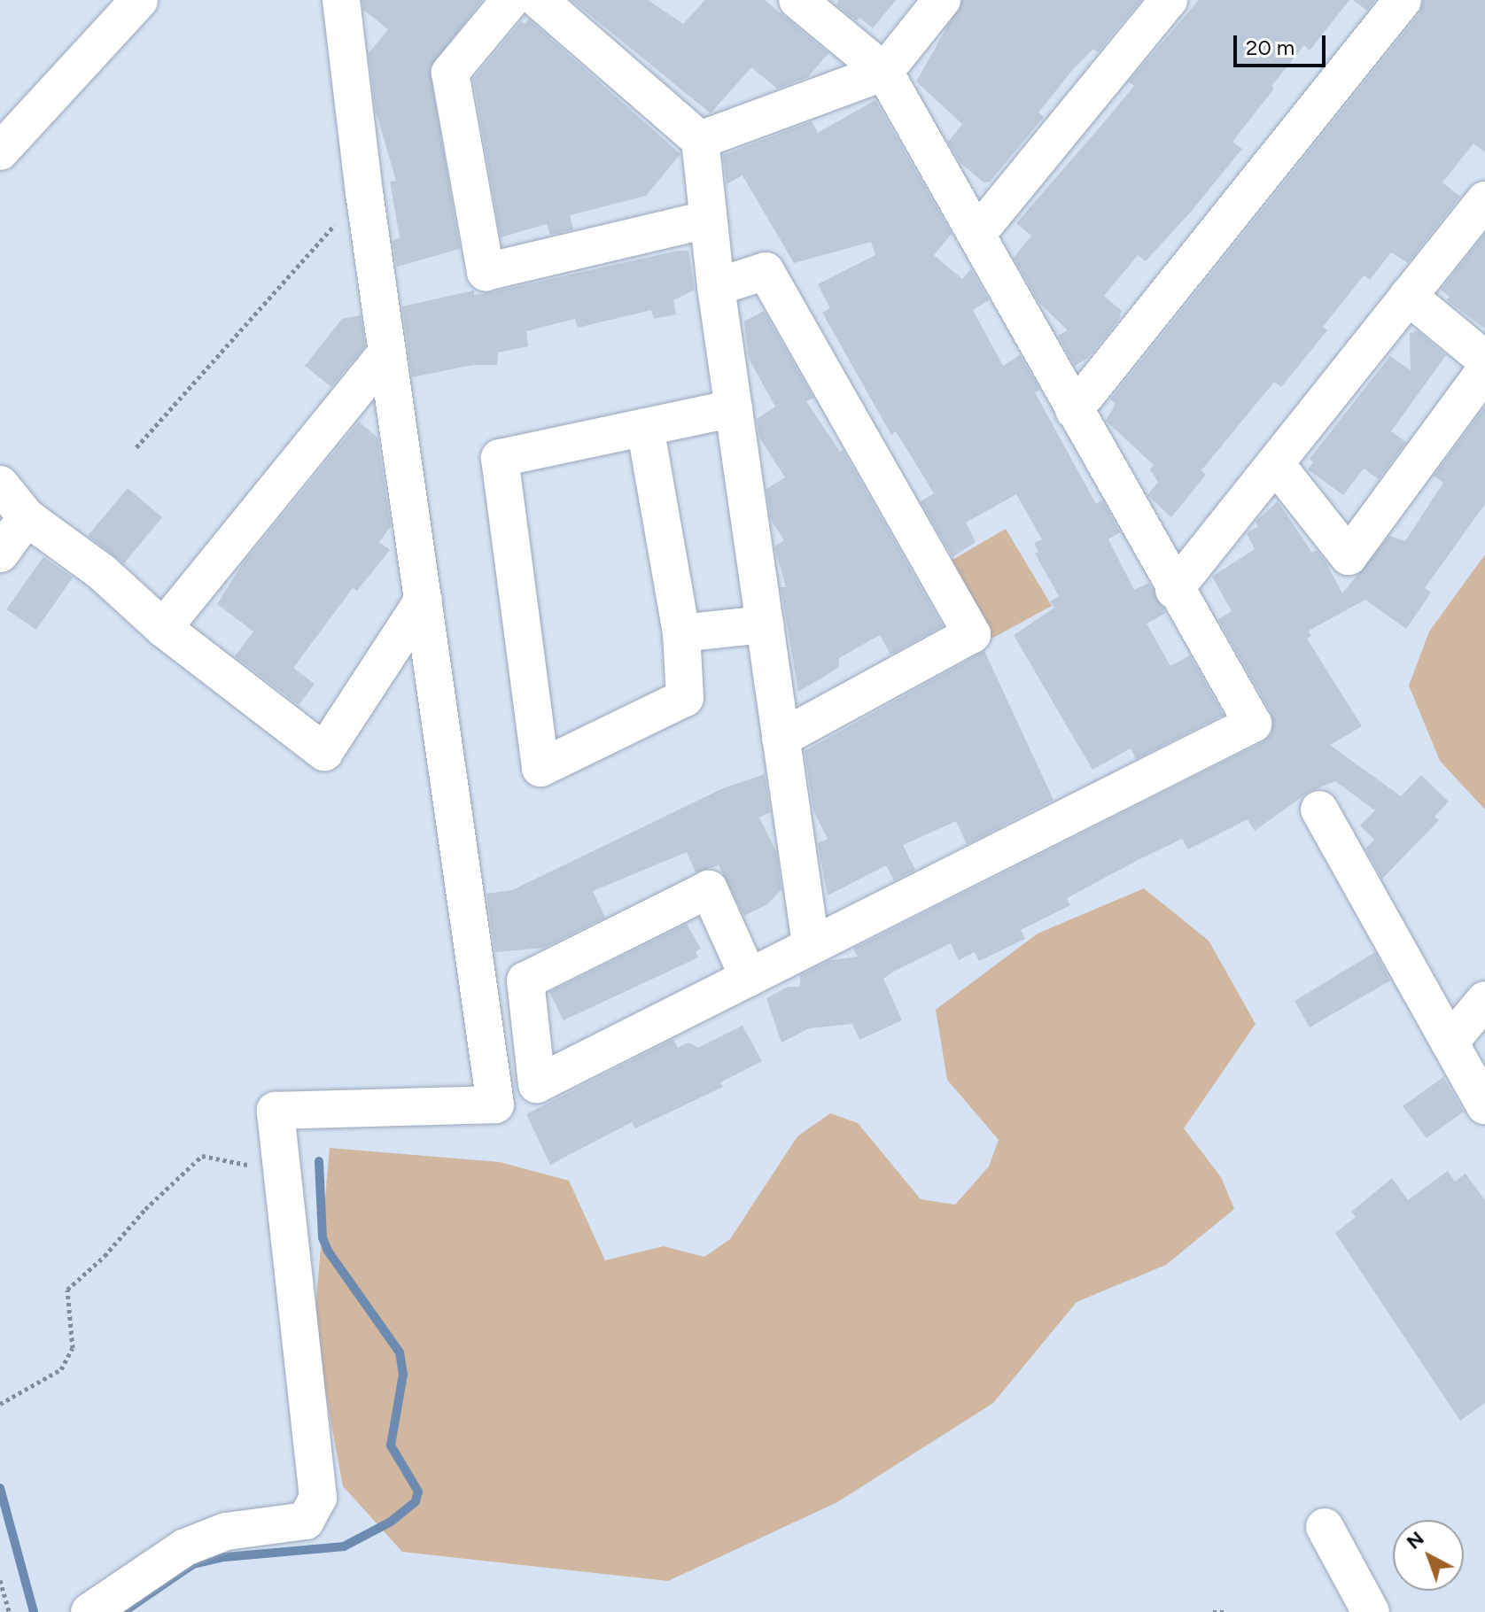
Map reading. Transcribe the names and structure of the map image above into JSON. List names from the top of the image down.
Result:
{
  "scale_bar": "20 m",
  "north": "top left"
}
